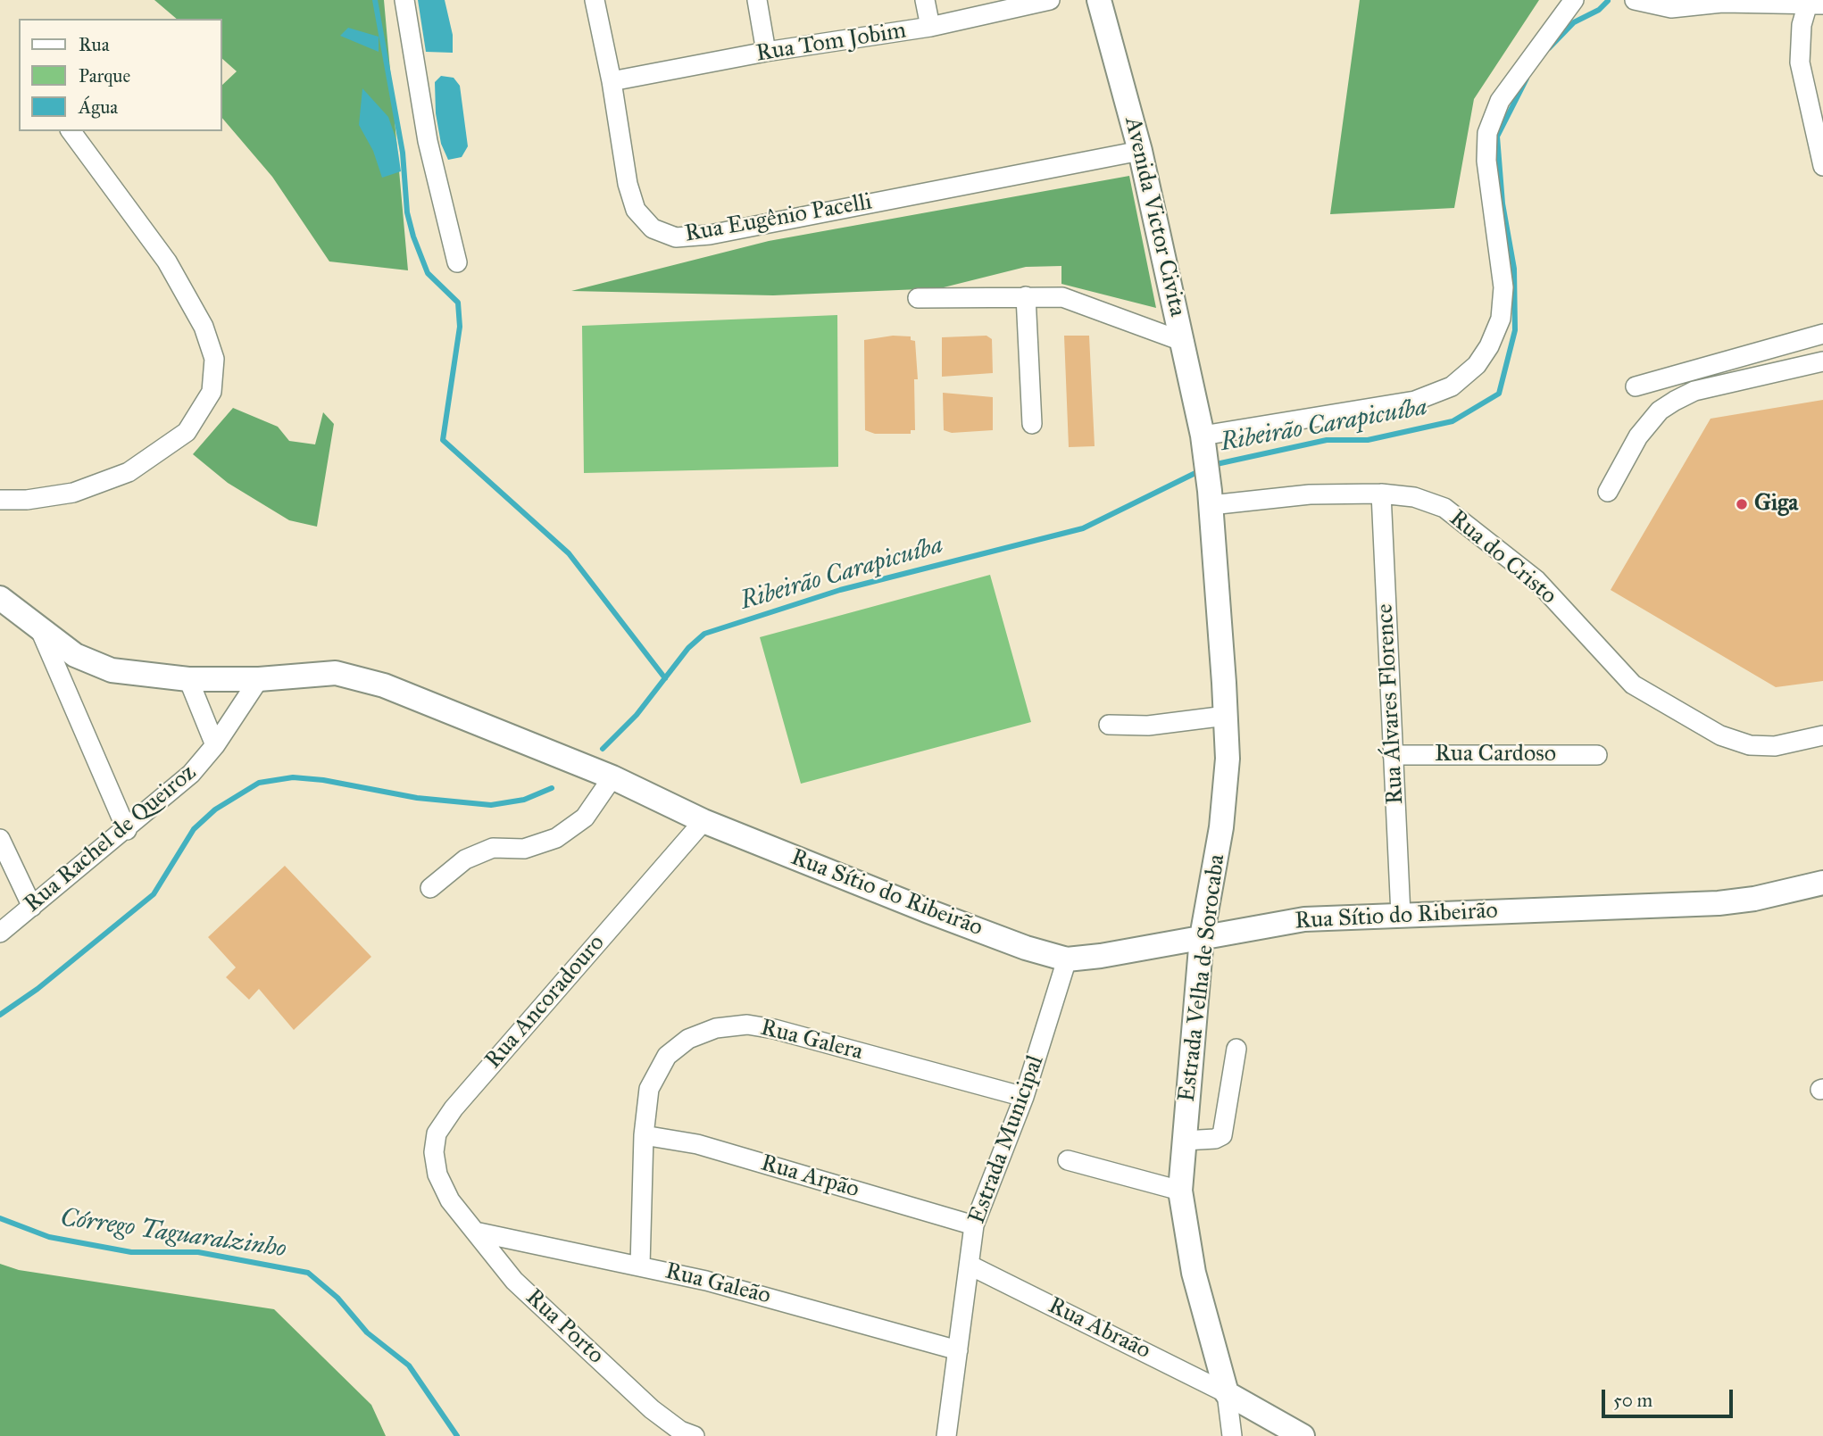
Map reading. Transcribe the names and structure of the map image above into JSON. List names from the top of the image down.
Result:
{
  "streets": {
    "main road": ["Avenida Victor Civita", "Rua Sítio do Ribeirão", "Estrada Velha de Sorocaba"],
    "street": [
      "Rua Tom Jobim",
      "Rua Eugênio Pacelli",
      "Rua do Cristo",
      "Rua Álvares Florence",
      "Rua Cardoso",
      "Rua Rachel de Queiroz",
      "Rua Ancoradouro",
      "Rua Galera",
      "Estrada Municipal",
      "Rua Arpão",
      "Rua Galeão",
      "Rua Porto",
      "Rua Abraão"
    ]
  },
  "crossings": [
    ["Rua Tom Jobim", "Rua Eugênio Pacelli"],
    ["Avenida Victor Civita", "Rua Eugênio Pacelli"],
    ["Avenida Victor Civita", "Estrada Velha de Sorocaba"],
    ["Rua do Cristo", "Rua Álvares Florence"],
    ["Rua do Cristo", "Estrada Velha de Sorocaba"],
    ["Rua Álvares Florence", "Rua Cardoso"],
    ["Rua Álvares Florence", "Rua Sítio do Ribeirão"],
    ["Rua Rachel de Queiroz", "Rua Sítio do Ribeirão"],
    ["Rua Sítio do Ribeirão", "Estrada Velha de Sorocaba"],
    ["Rua Sítio do Ribeirão", "Rua Ancoradouro"],
    ["Rua Sítio do Ribeirão", "Estrada Municipal"],
    ["Estrada Velha de Sorocaba", "Rua Abraão"],
    ["Rua Ancoradouro", "Rua Porto"],
    ["Rua Galera", "Estrada Municipal"],
    ["Rua Galera", "Rua Arpão"],
    ["Rua Galera", "Rua Galeão"],
    ["Estrada Municipal", "Rua Arpão"],
    ["Estrada Municipal", "Rua Galeão"],
    ["Estrada Municipal", "Rua Abraão"],
    ["Rua Galeão", "Rua Porto"]
  ],
  "water": ["Ribeirão Carapicuíba", "Córrego Taguaralzinho"],
  "places": ["Giga"],
  "legend": ["Rua", "Parque", "Água"],
  "scale_bar": "50 m"
}
